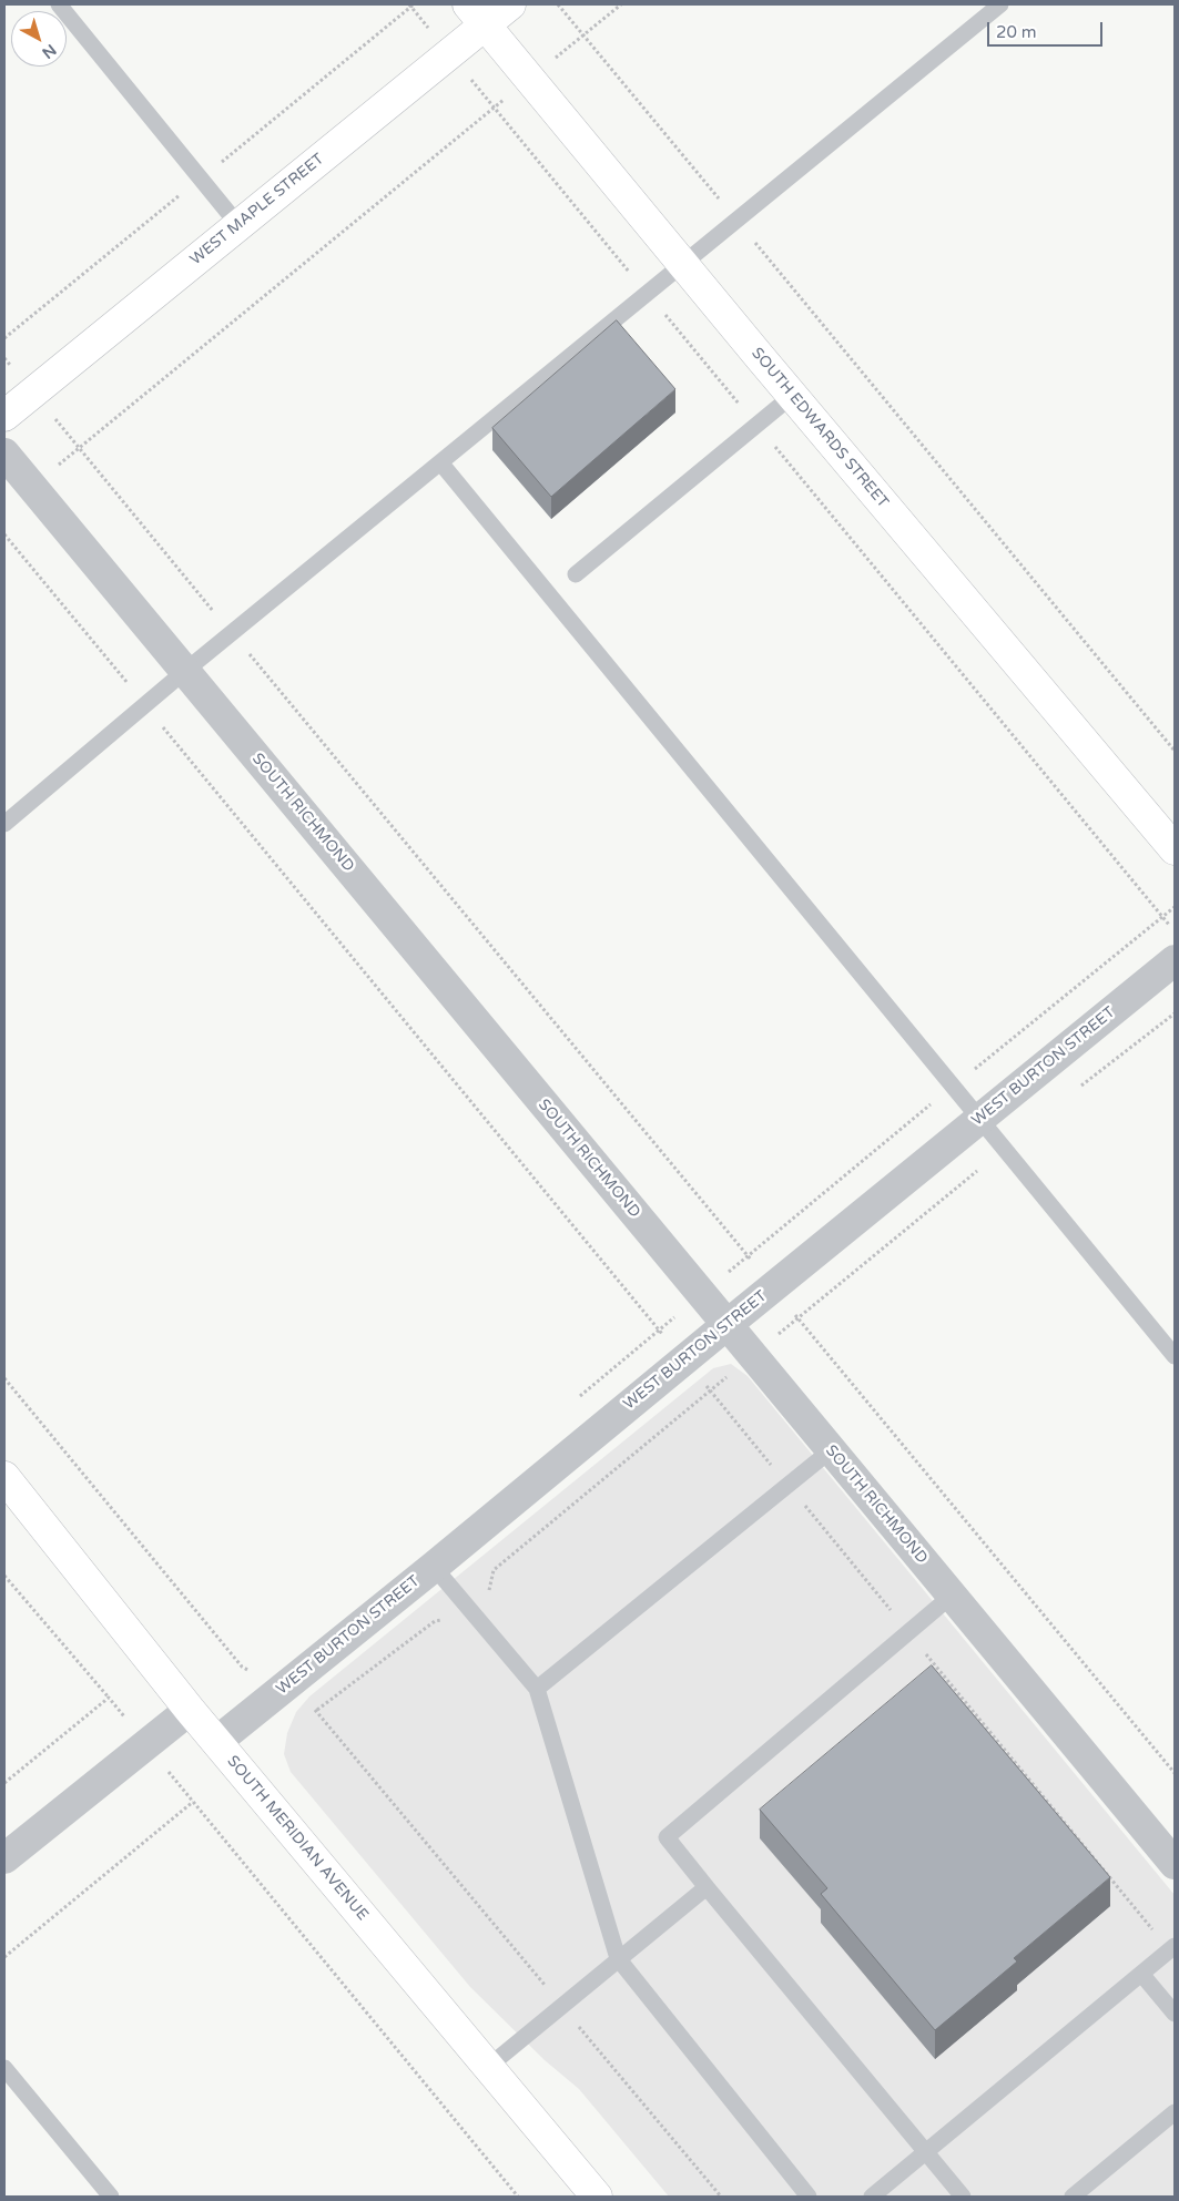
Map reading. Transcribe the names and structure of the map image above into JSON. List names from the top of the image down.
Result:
{
  "streets": {
    "street": [
      "WEST MAPLE STREET",
      "SOUTH EDWARDS STREET",
      "SOUTH RICHMOND",
      "WEST BURTON STREET",
      "SOUTH MERIDIAN AVENUE"
    ]
  },
  "crossings": [
    ["WEST MAPLE STREET", "SOUTH EDWARDS STREET"],
    ["SOUTH RICHMOND", "WEST BURTON STREET"],
    ["WEST BURTON STREET", "SOUTH MERIDIAN AVENUE"]
  ],
  "scale_bar": "20 m",
  "north": "bottom right"
}
